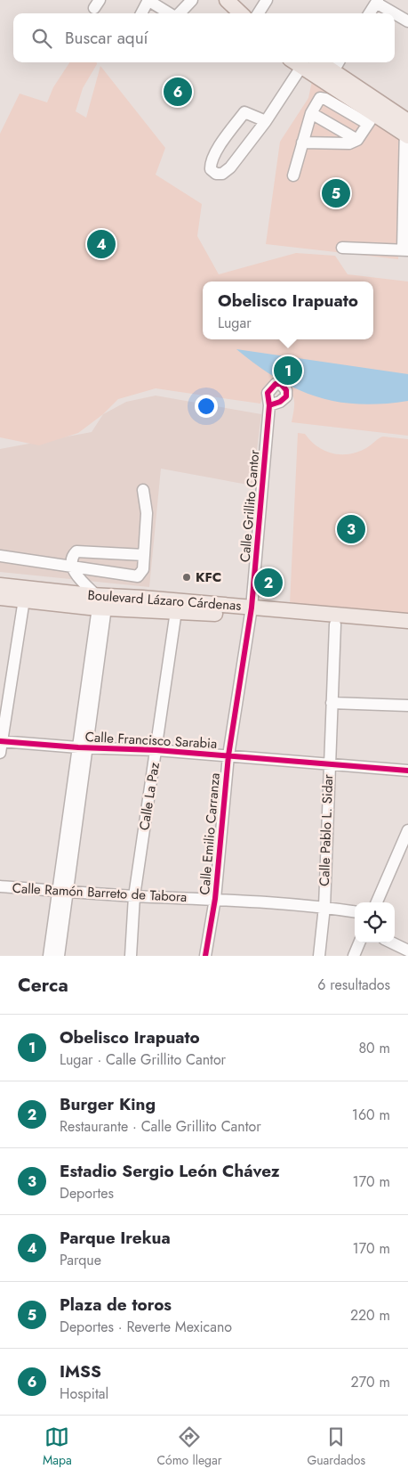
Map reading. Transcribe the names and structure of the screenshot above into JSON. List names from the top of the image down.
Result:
{
  "streets": {
    "main road": ["Boulevard Lázaro Cárdenas"],
    "street": [
      "Calle Grillito Cantor",
      "Calle Francisco Sarabia",
      "Calle La Paz",
      "Calle Pablo L. Sidar",
      "Calle Emilio Carranza",
      "Calle Ramón Barreto de Tabora"
    ]
  },
  "crossings": [
    ["Calle Grillito Cantor", "Boulevard Lázaro Cárdenas"],
    ["Calle Grillito Cantor", "Calle Emilio Carranza"],
    ["Boulevard Lázaro Cárdenas", "Calle La Paz"],
    ["Boulevard Lázaro Cárdenas", "Calle Pablo L. Sidar"],
    ["Boulevard Lázaro Cárdenas", "Calle Emilio Carranza"],
    ["Calle Francisco Sarabia", "Calle La Paz"],
    ["Calle Francisco Sarabia", "Calle Pablo L. Sidar"],
    ["Calle Francisco Sarabia", "Calle Emilio Carranza"],
    ["Calle La Paz", "Calle Ramón Barreto de Tabora"],
    ["Calle Pablo L. Sidar", "Calle Ramón Barreto de Tabora"],
    ["Calle Emilio Carranza", "Calle Ramón Barreto de Tabora"]
  ],
  "places": ["KFC"],
  "page": {
    "search": "Buscar aquí",
    "pins": [
      "6",
      "5",
      "4",
      "1",
      "3",
      "2"
    ],
    "popup": ["Obelisco Irapuato", "Lugar"],
    "heading": ["Cerca", "6 resultados"],
    "list": [
      {
        "mark": "1",
        "name": "Obelisco Irapuato",
        "note": "Lugar · Calle Grillito Cantor",
        "value": "80 m"
      },
      {
        "mark": "2",
        "name": "Burger King",
        "note": "Restaurante · Calle Grillito Cantor",
        "value": "160 m"
      },
      {
        "mark": "3",
        "name": "Estadio Sergio León Chávez",
        "note": "Deportes",
        "value": "170 m"
      },
      {
        "mark": "4",
        "name": "Parque Irekua",
        "note": "Parque",
        "value": "170 m"
      },
      {
        "mark": "5",
        "name": "Plaza de toros",
        "note": "Deportes · Reverte Mexicano",
        "value": "220 m"
      },
      {
        "mark": "6",
        "name": "IMSS",
        "note": "Hospital",
        "value": "270 m"
      }
    ],
    "nav": ["Mapa", "Cómo llegar", "Guardados"]
  }
}
